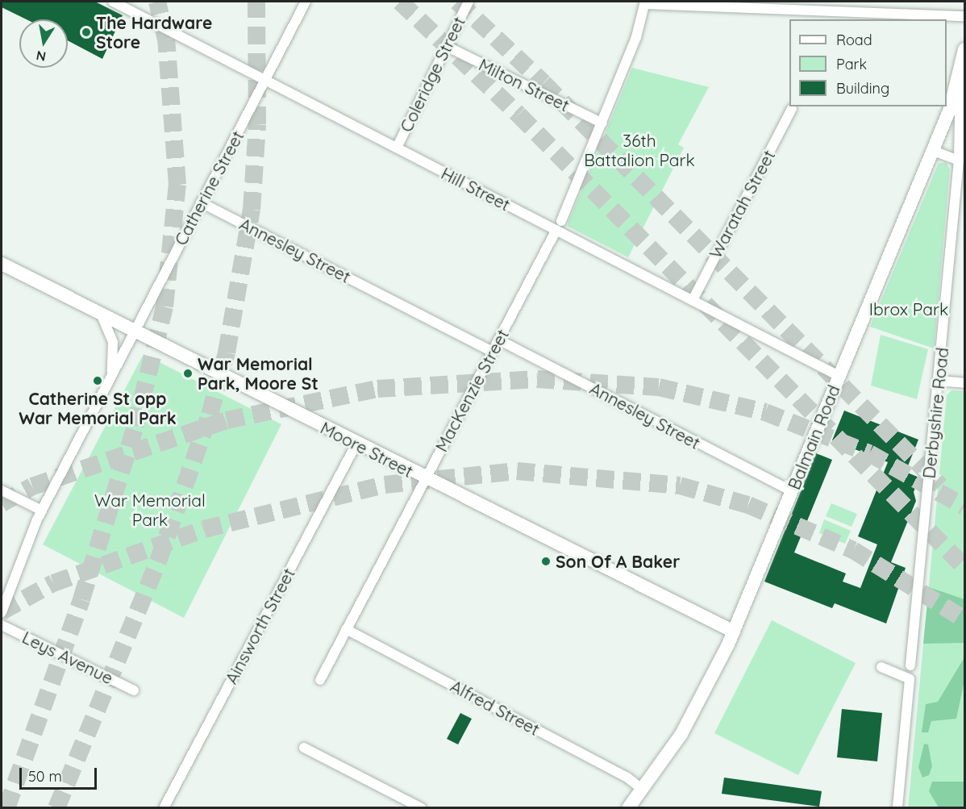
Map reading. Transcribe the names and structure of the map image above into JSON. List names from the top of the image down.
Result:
{
  "streets": {
    "main road": ["Balmain Road", "Moore Street"],
    "street": [
      "Coleridge Street",
      "Milton Street",
      "Catherine Street",
      "Hill Street",
      "Waratah Street",
      "Annesley Street",
      "MacKenzie Street",
      "Derbyshire Road",
      "Ainsworth Street",
      "Leys Avenue",
      "Alfred Street"
    ]
  },
  "crossings": [
    ["Coleridge Street", "Milton Street"],
    ["Coleridge Street", "Hill Street"],
    ["Milton Street", "MacKenzie Street"],
    ["Catherine Street", "Hill Street"],
    ["Catherine Street", "Annesley Street"],
    ["Catherine Street", "Moore Street"],
    ["Hill Street", "Waratah Street"],
    ["Hill Street", "MacKenzie Street"],
    ["Hill Street", "Balmain Road"],
    ["Annesley Street", "MacKenzie Street"],
    ["Annesley Street", "Balmain Road"],
    ["MacKenzie Street", "Moore Street"],
    ["MacKenzie Street", "Alfred Street"],
    ["Derbyshire Road", "Balmain Road"],
    ["Balmain Road", "Moore Street"],
    ["Balmain Road", "Alfred Street"],
    ["Moore Street", "Ainsworth Street"]
  ],
  "parks": ["36th Battalion Park", "Ibrox Park", "War Memorial Park"],
  "places": [
    "The Hardware Store",
    "War Memorial Park, Moore St",
    "Catherine St opp War Memorial Park",
    "Son Of A Baker"
  ],
  "legend": ["Road", "Park", "Building"],
  "scale_bar": "50 m",
  "north": "bottom"
}
